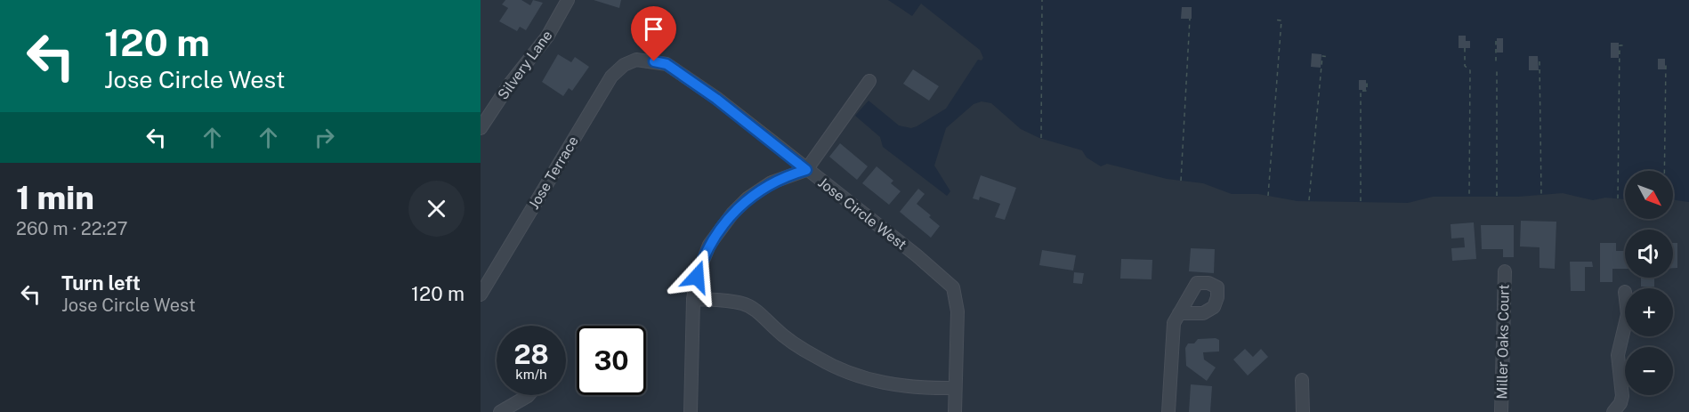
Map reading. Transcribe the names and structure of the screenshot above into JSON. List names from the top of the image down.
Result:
{
  "streets": {
    "street": [
      "Silvery Lane",
      "Jose Terrace",
      "Jose Circle West",
      "Miller Oaks Court"
    ]
  },
  "crossings": [
    ["Jose Terrace", "Jose Circle West"]
  ],
  "north": "bottom right",
  "page": {
    "turn": ["120 m", "Jose Circle West"],
    "heading": ["1 min", "260 m · 22:27"],
    "map_buttons": ["+", "−"],
    "list": [
      {
        "name": "Turn left",
        "note": "Jose Circle West",
        "value": "120 m"
      }
    ],
    "speed": "28 km/h",
    "limit": "30"
  }
}
